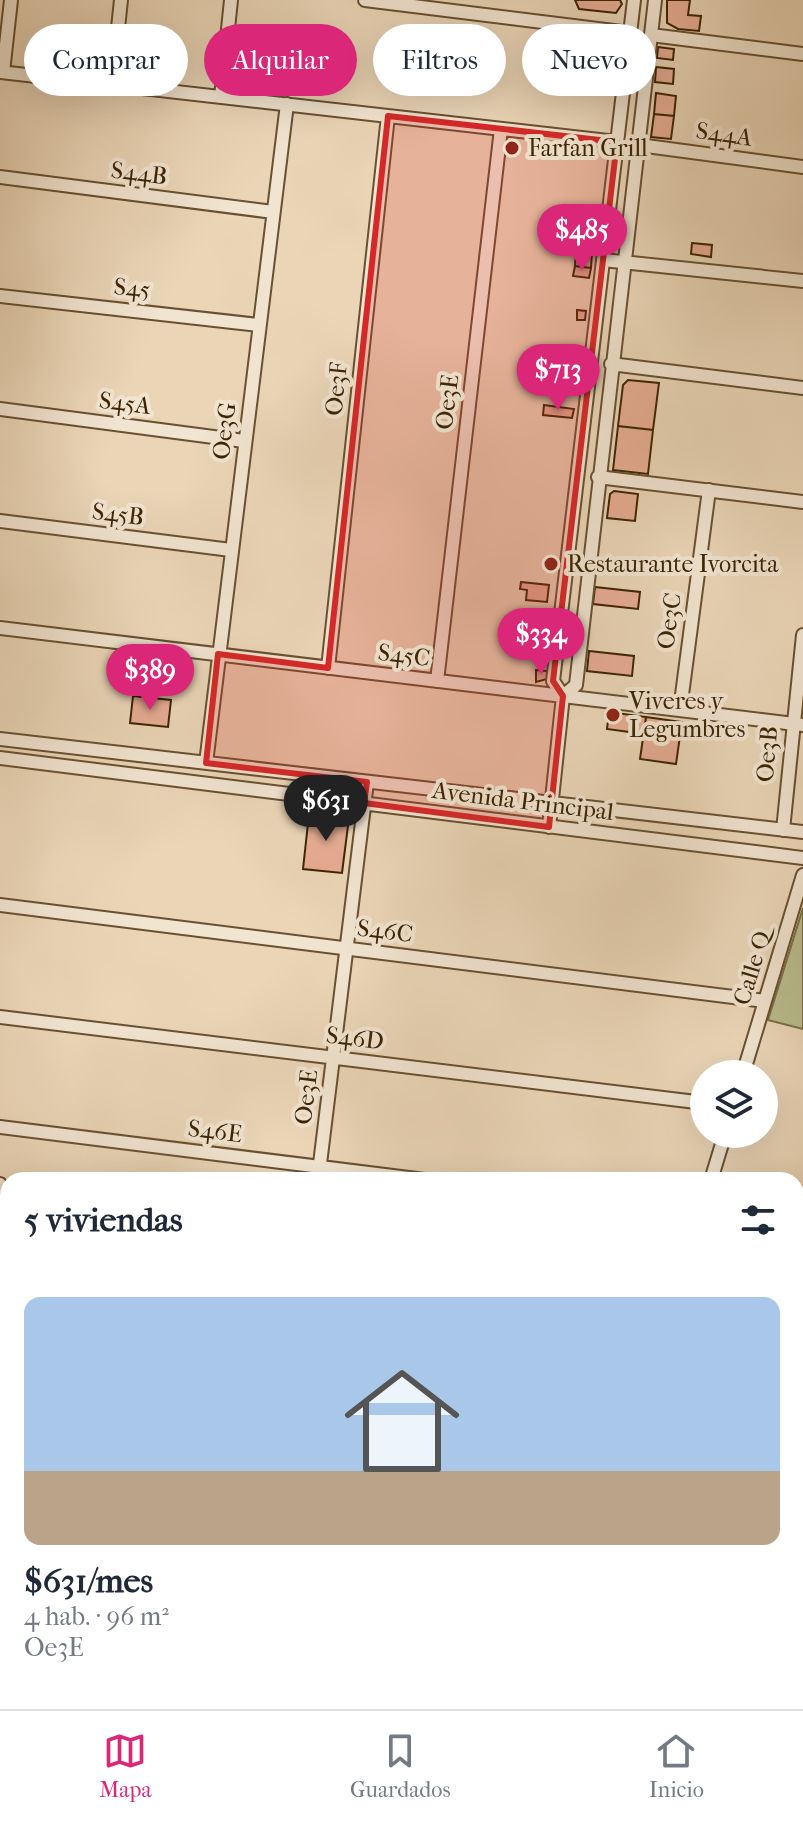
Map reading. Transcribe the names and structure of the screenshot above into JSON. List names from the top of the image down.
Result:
{
  "streets": {
    "street": [
      "S44A",
      "S44B",
      "S45",
      "Oe3F",
      "Oe3E",
      "S45A",
      "Oe3G",
      "S45B",
      "Oe3C",
      "S45C",
      "Oe3B",
      "Avenida Principal",
      "S46C",
      "Calle Q",
      "S46D",
      "S46E"
    ]
  },
  "crossings": [
    ["S44B", "Oe3G"],
    ["S45", "Oe3G"],
    ["Oe3F", "S45C"],
    ["Oe3E", "S45C"],
    ["Oe3E", "Avenida Principal"],
    ["Oe3E", "S46C"],
    ["Oe3E", "S46D"],
    ["S45A", "Oe3G"],
    ["Oe3G", "S45B"],
    ["Oe3G", "S45C"],
    ["Oe3G", "Avenida Principal"],
    ["Oe3C", "S45C"],
    ["S45C", "Oe3B"],
    ["Oe3B", "Avenida Principal"],
    ["S46C", "Calle Q"]
  ],
  "places": ["Farfan Grill", "Restaurante Ivorcita", "Viveres y Legumbres"],
  "page": {
    "chip": [
      "Comprar",
      "Alquilar",
      "Filtros",
      "Nuevo"
    ],
    "price": [
      "$485",
      "$713",
      "$334",
      "$389",
      "$631"
    ],
    "heading": "5 viviendas",
    "list": [
      {
        "name": "$631/mes",
        "note": "4 hab. · 96 m² · Oe3E"
      }
    ],
    "tabs": ["Mapa", "Guardados", "Inicio"]
  }
}
